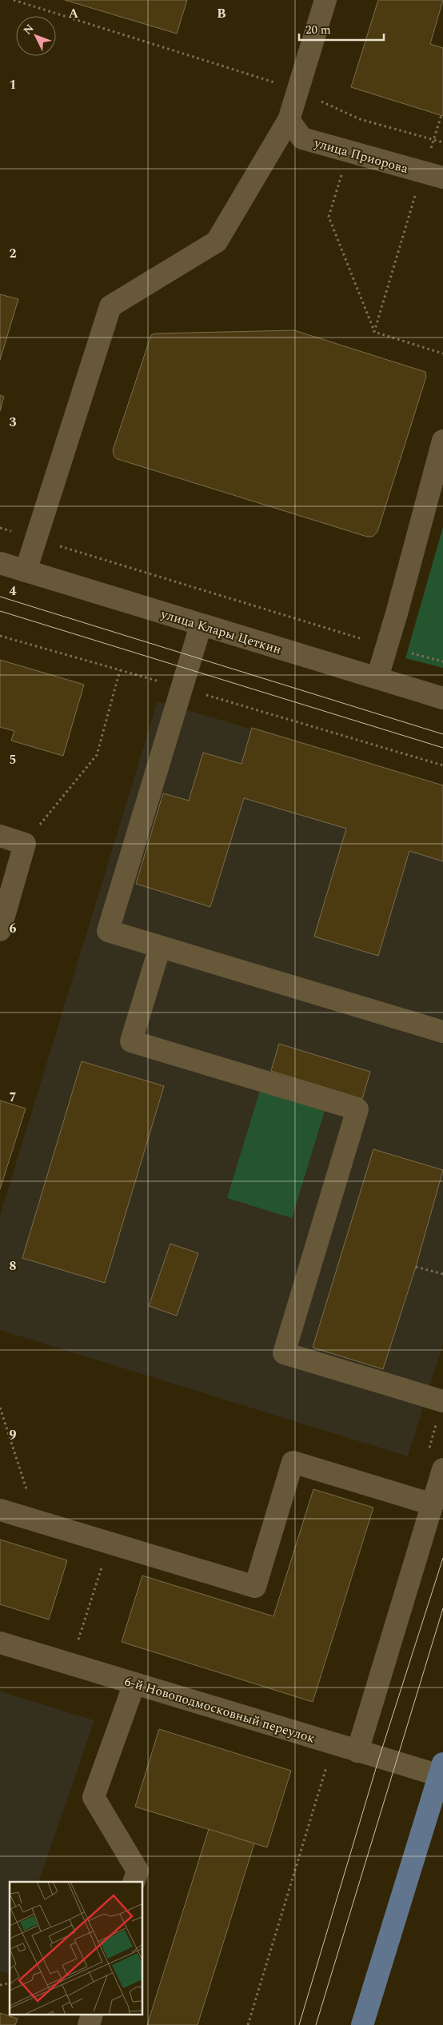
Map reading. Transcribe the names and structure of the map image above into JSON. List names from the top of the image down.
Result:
{
  "streets": {
    "street": ["улица Приорова", "улица Клары Цеткин", "6-й Новоподмосковный переулок"]
  },
  "scale_bar": "20 m",
  "north": "top left",
  "grid": {
    "columns": ["A", "B"],
    "rows": [
      "1",
      "2",
      "3",
      "4",
      "5",
      "6",
      "7",
      "8",
      "9"
    ]
  }
}
